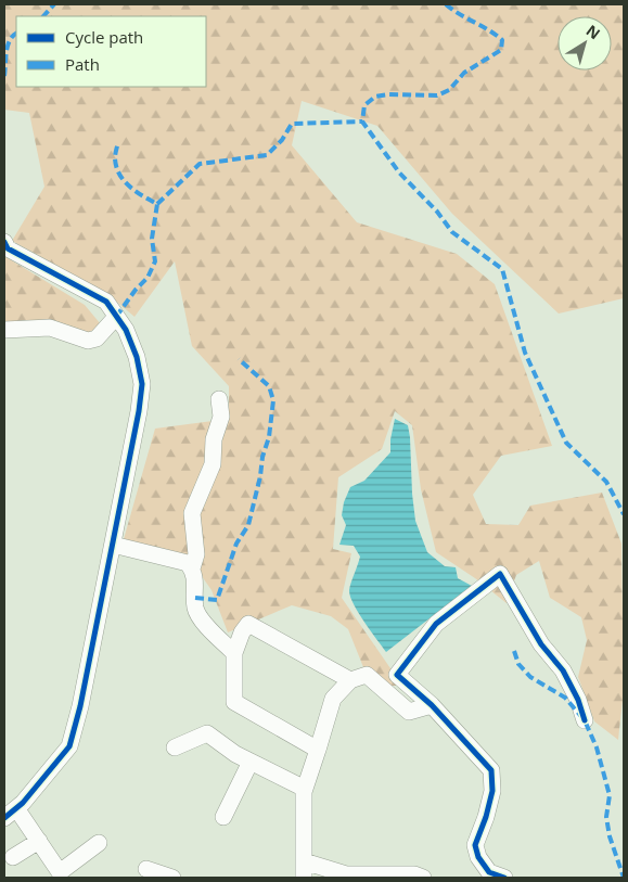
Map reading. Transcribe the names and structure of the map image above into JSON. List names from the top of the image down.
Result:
{
  "legend": ["Cycle path", "Path"],
  "north": "top right"
}
